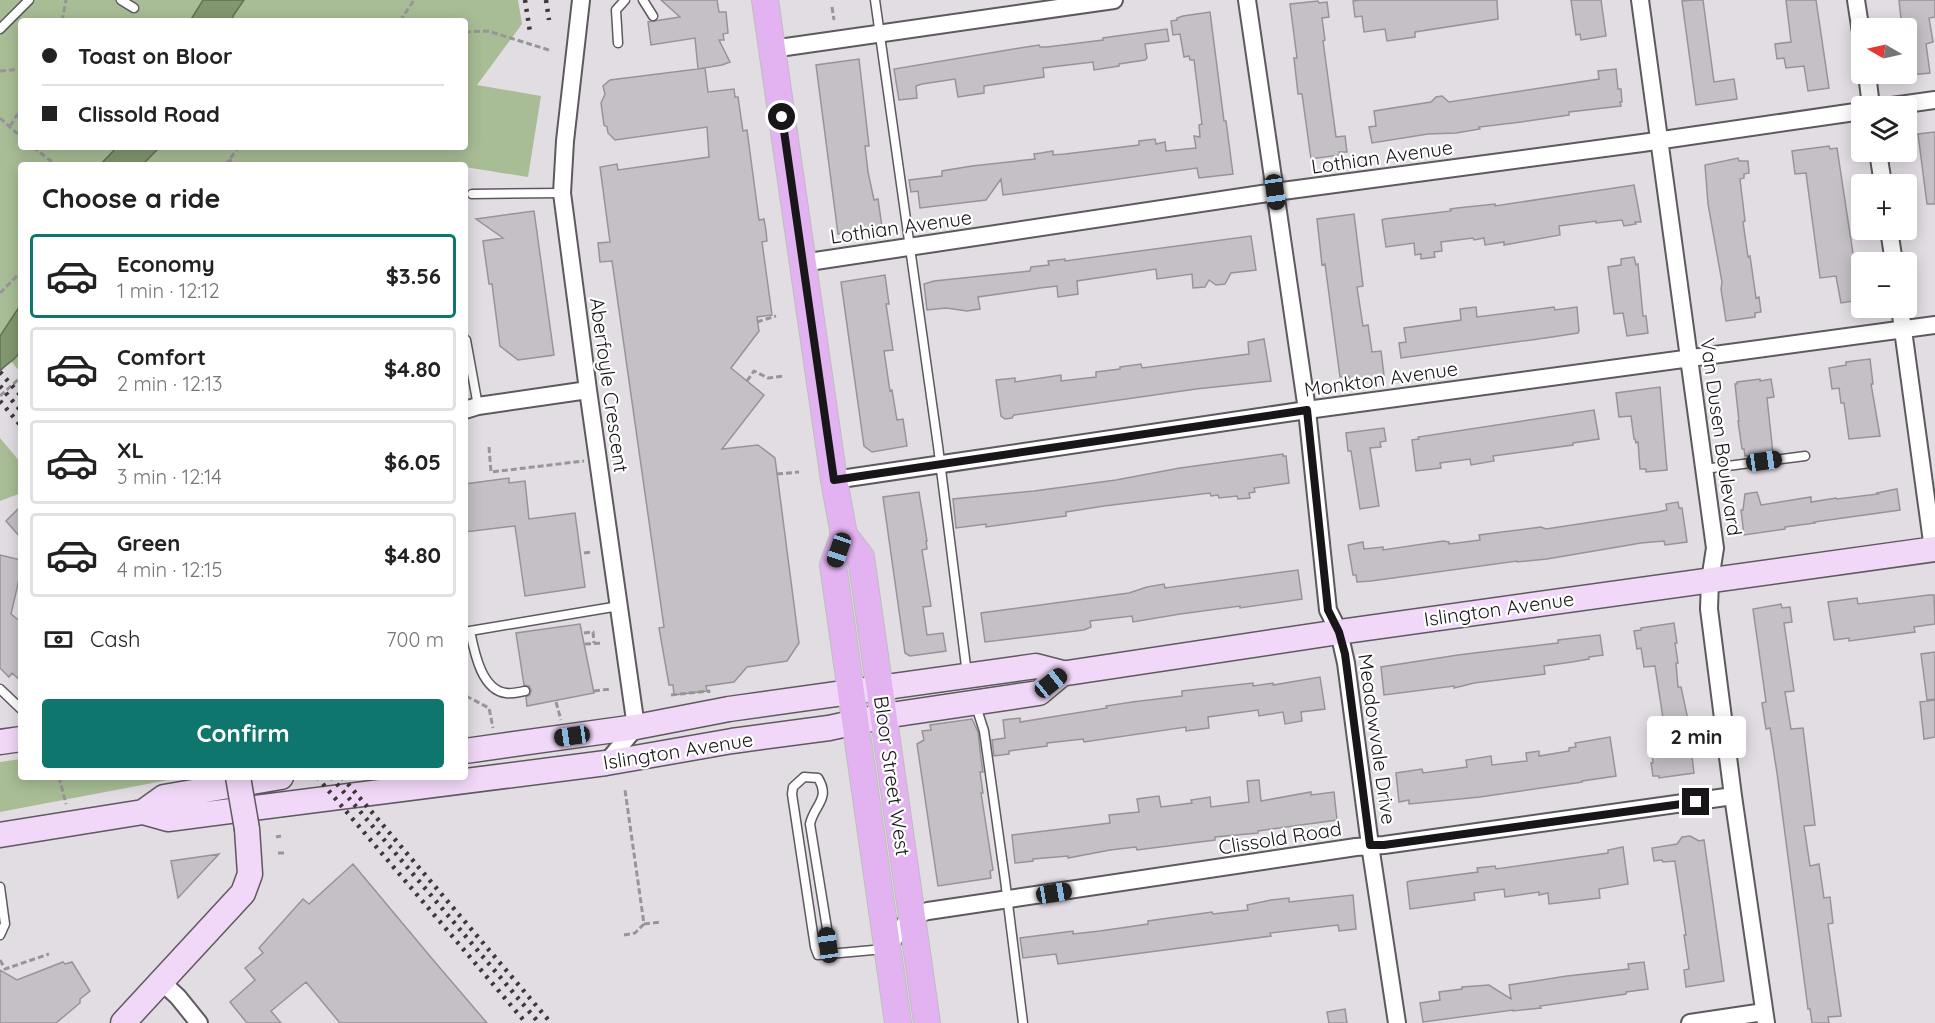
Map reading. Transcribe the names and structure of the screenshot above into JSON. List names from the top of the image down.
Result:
{
  "streets": {
    "main road": ["Islington Avenue", "Bloor Street West"],
    "street": [
      "Lothian Avenue",
      "Monkton Avenue",
      "Aberfoyle Crescent",
      "Van Dusen Boulevard",
      "Meadowvale Drive",
      "Clissold Road"
    ]
  },
  "crossings": [
    ["Lothian Avenue", "Van Dusen Boulevard"],
    ["Lothian Avenue", "Meadowvale Drive"],
    ["Lothian Avenue", "Bloor Street West"],
    ["Monkton Avenue", "Van Dusen Boulevard"],
    ["Monkton Avenue", "Meadowvale Drive"],
    ["Monkton Avenue", "Bloor Street West"],
    ["Aberfoyle Crescent", "Islington Avenue"],
    ["Van Dusen Boulevard", "Islington Avenue"],
    ["Van Dusen Boulevard", "Clissold Road"],
    ["Islington Avenue", "Meadowvale Drive"],
    ["Islington Avenue", "Bloor Street West"],
    ["Meadowvale Drive", "Clissold Road"],
    ["Bloor Street West", "Clissold Road"]
  ],
  "north": "left",
  "page": {
    "map_buttons": ["+", "−"],
    "banner": ["Toast on Bloor", "Clissold Road"],
    "heading": "Choose a ride",
    "list": [
      {
        "name": "Economy",
        "note": "1 min · 12:12",
        "value": "$3.56"
      },
      {
        "name": "Comfort",
        "note": "2 min · 12:13",
        "value": "$4.80"
      },
      {
        "name": "XL",
        "note": "3 min · 12:14",
        "value": "$6.05"
      },
      {
        "name": "Green",
        "note": "4 min · 12:15",
        "value": "$4.80"
      }
    ],
    "pay": ["Cash", "700 m"],
    "buttons": "Confirm",
    "bubble": "2 min"
  }
}
